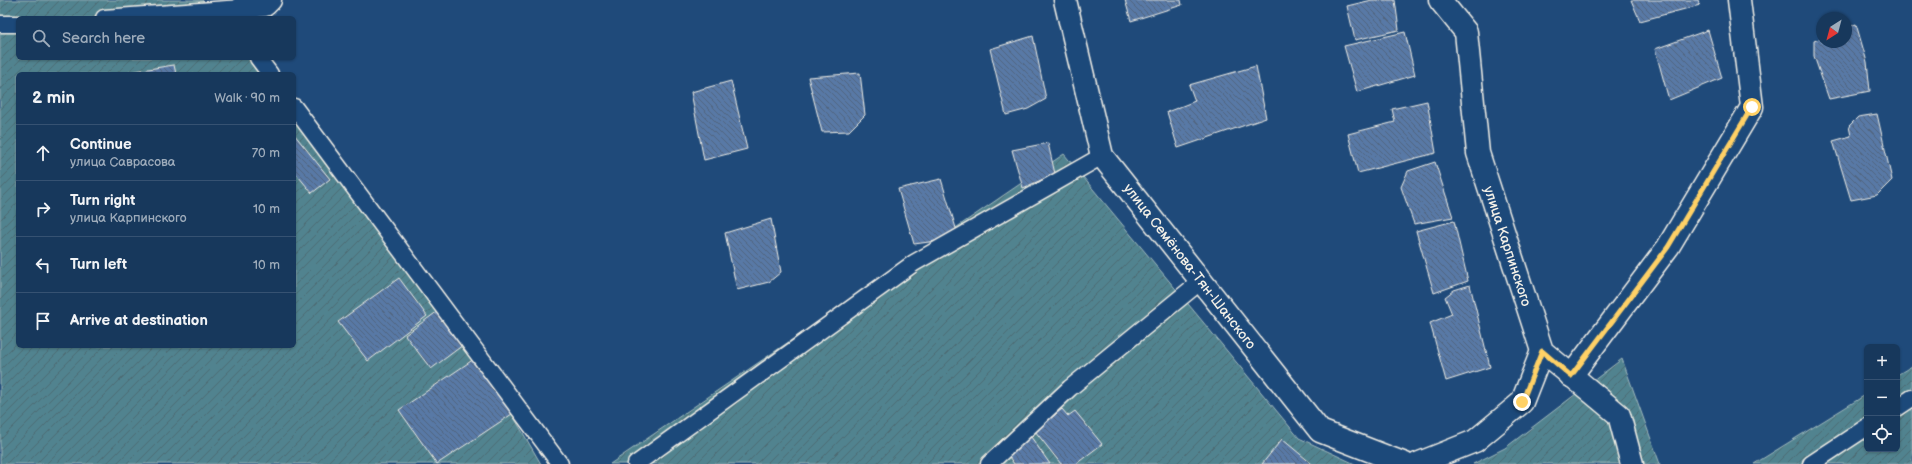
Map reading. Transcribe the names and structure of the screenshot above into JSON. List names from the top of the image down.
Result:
{
  "streets": {
    "street": ["улица Карпинского", "улица Семёнова-Тян-Шанского"]
  },
  "north": "bottom left",
  "page": {
    "search": "Search here",
    "heading": ["2 min", "Walk · 90 m"],
    "list": [
      ["Continue", "улица Саврасова", "70 m"],
      ["Turn right", "улица Карпинского", "10 m"],
      ["Turn left", "10 m"],
      "Arrive at destination"
    ],
    "map_buttons": ["+", "−"]
  }
}
